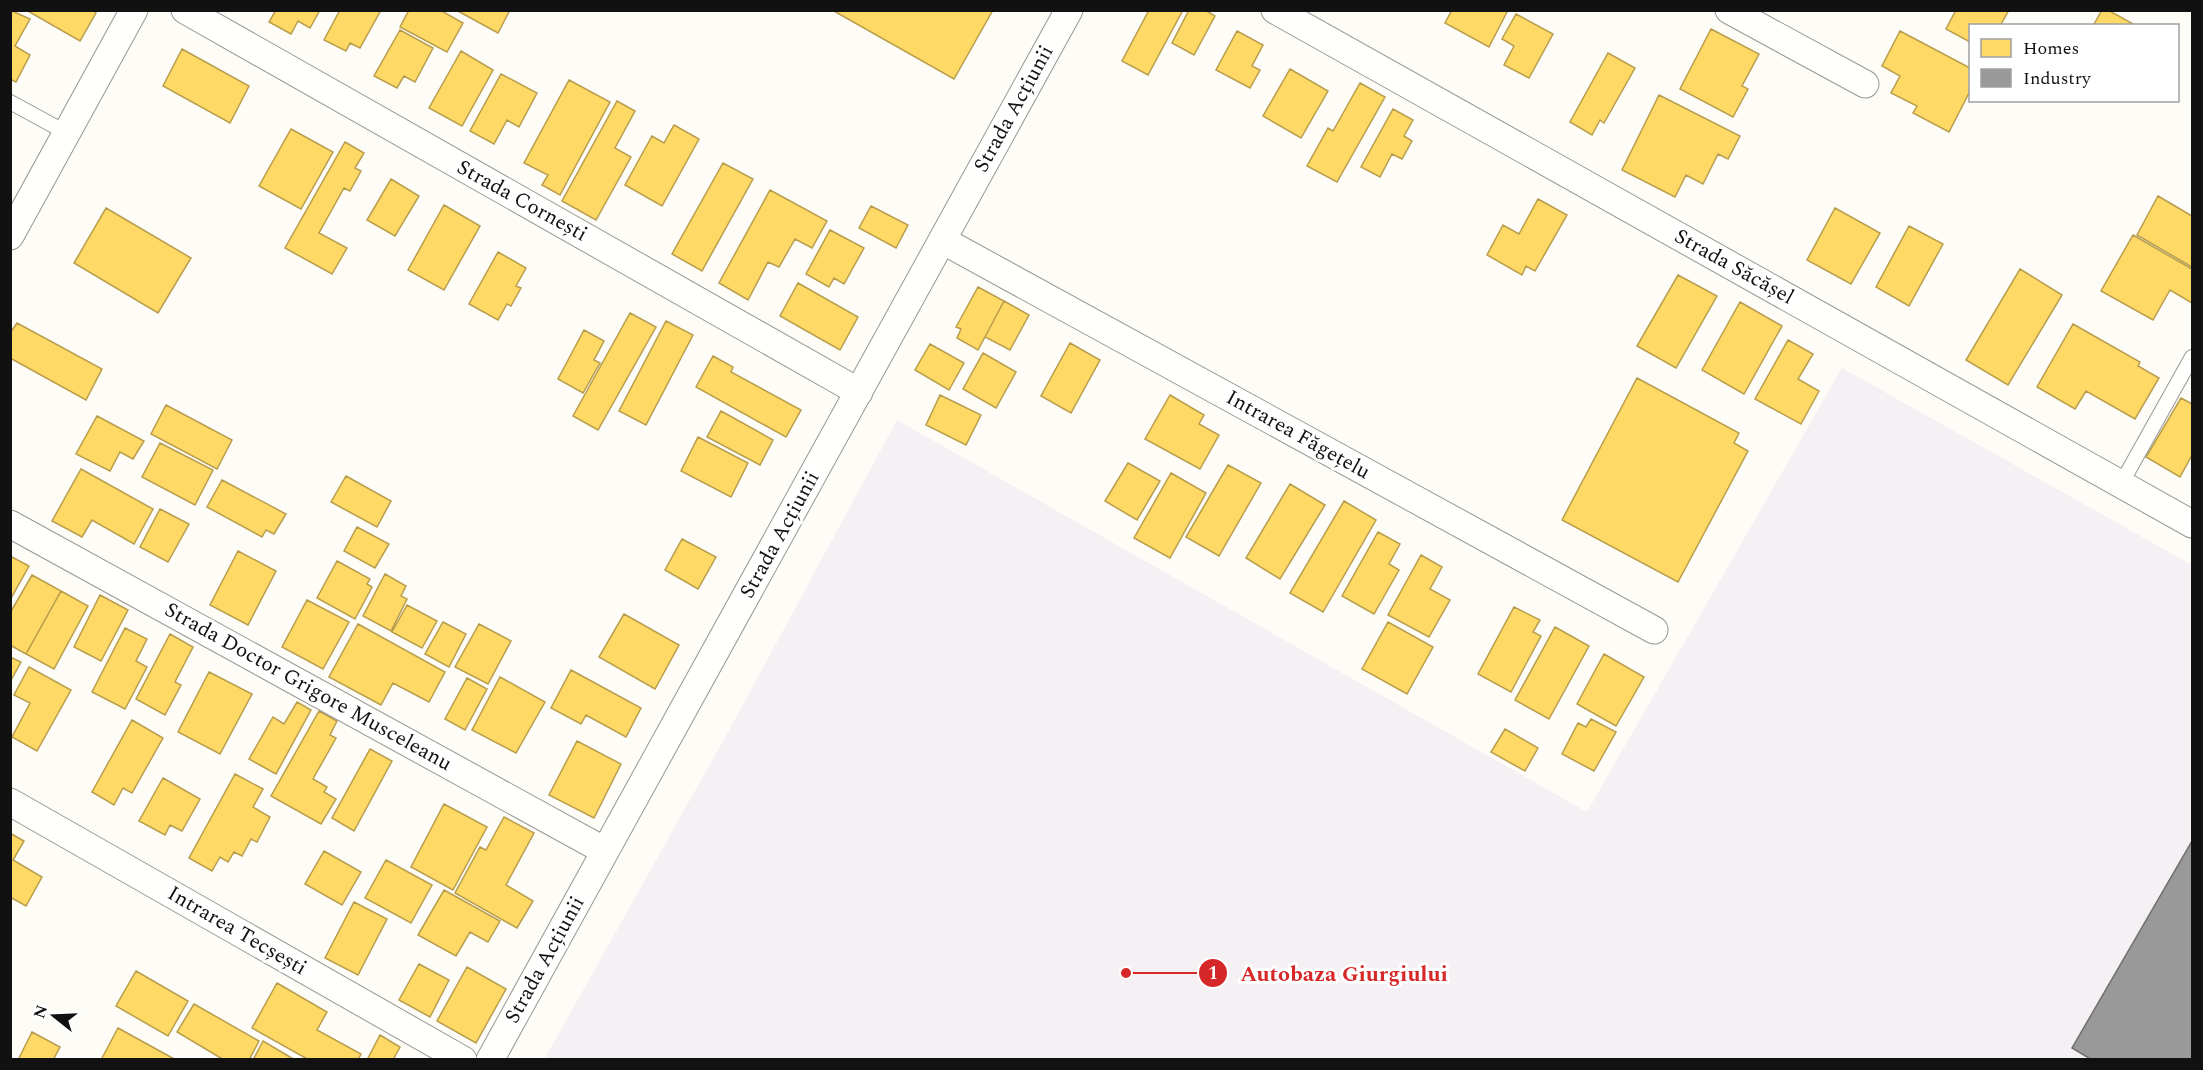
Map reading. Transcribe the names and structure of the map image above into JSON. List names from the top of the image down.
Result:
{
  "streets": {
    "street": [
      "Strada Acțiunii",
      "Strada Cornești",
      "Strada Săcășel",
      "Intrarea Făgețelu",
      "Strada Doctor Grigore Musceleanu",
      "Intrarea Tecșești"
    ]
  },
  "crossings": [
    ["Strada Acțiunii", "Strada Cornești"],
    ["Strada Acțiunii", "Intrarea Făgețelu"],
    ["Strada Acțiunii", "Strada Doctor Grigore Musceleanu"]
  ],
  "places": ["Autobaza Giurgiului"],
  "legend": ["Homes", "Industry"],
  "north": "left"
}
